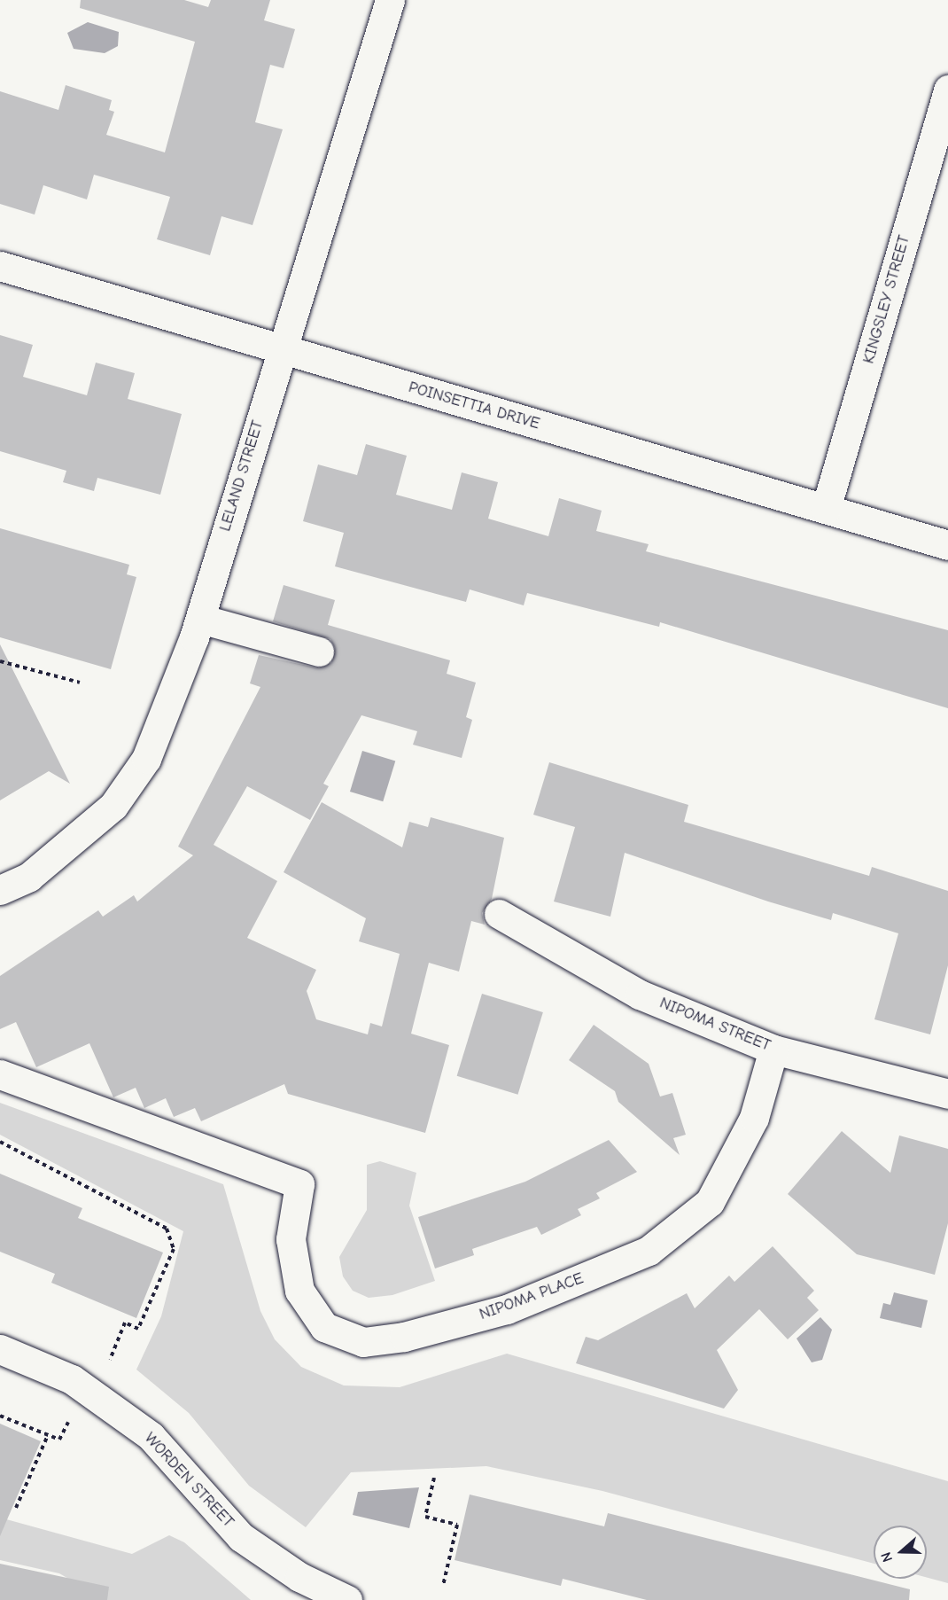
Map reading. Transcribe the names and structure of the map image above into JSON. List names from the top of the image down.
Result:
{
  "streets": {
    "street": [
      "KINGSLEY STREET",
      "POINSETTIA DRIVE",
      "LELAND STREET",
      "NIPOMA STREET",
      "NIPOMA PLACE",
      "WORDEN STREET"
    ]
  },
  "crossings": [
    ["KINGSLEY STREET", "POINSETTIA DRIVE"],
    ["POINSETTIA DRIVE", "LELAND STREET"],
    ["NIPOMA STREET", "NIPOMA PLACE"]
  ],
  "north": "left"
}
